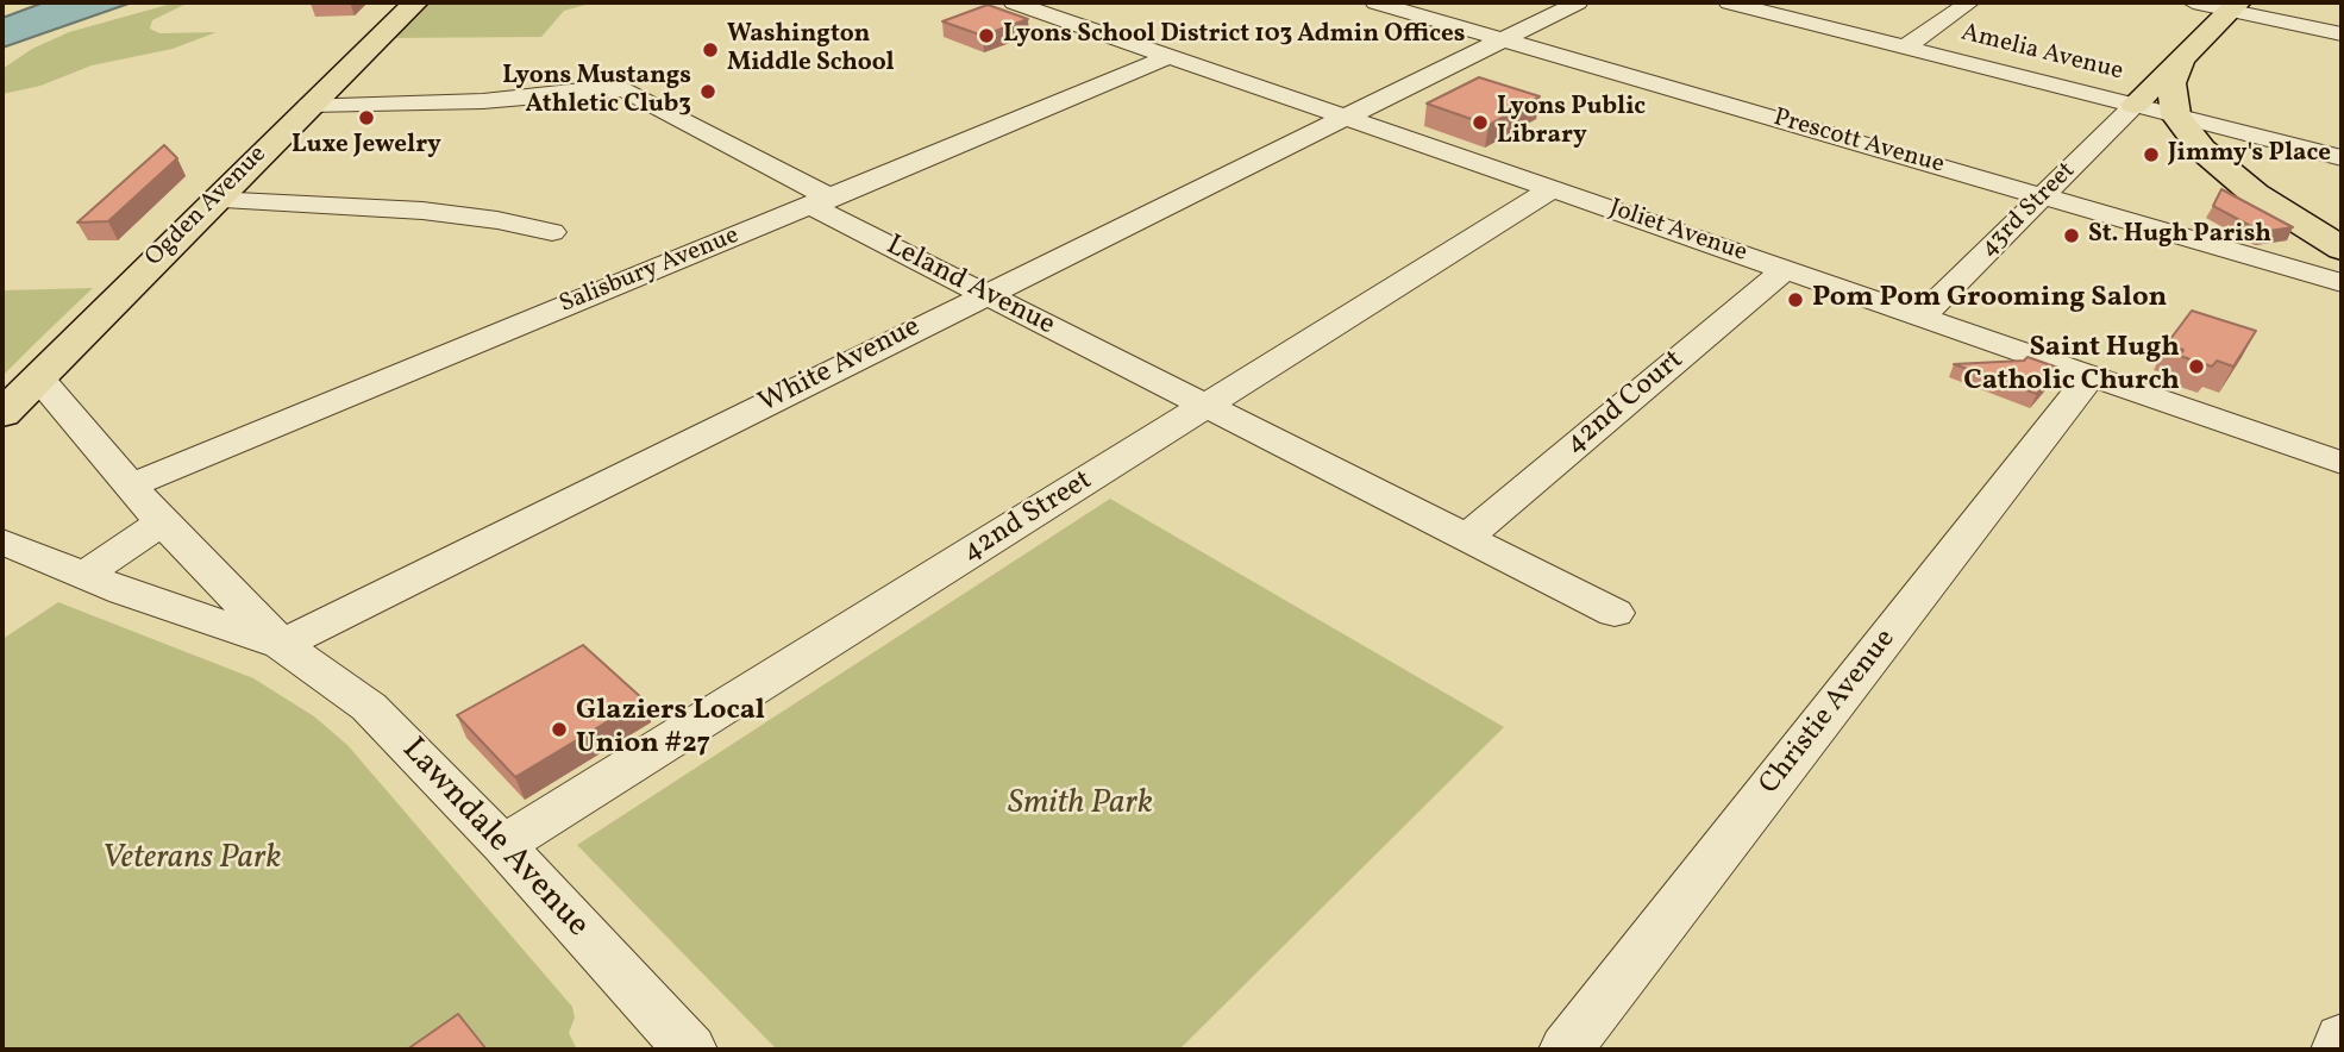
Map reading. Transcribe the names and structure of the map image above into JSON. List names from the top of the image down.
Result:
{
  "streets": {
    "main road": ["Ogden Avenue"],
    "street": [
      "Amelia Avenue",
      "Prescott Avenue",
      "43rd Street",
      "Joliet Avenue",
      "Salisbury Avenue",
      "Leland Avenue",
      "White Avenue",
      "42nd Court",
      "42nd Street",
      "Christie Avenue",
      "Lawndale Avenue"
    ]
  },
  "crossings": [
    ["Amelia Avenue", "43rd Street"],
    ["Prescott Avenue", "43rd Street"],
    ["Prescott Avenue", "White Avenue"],
    ["Ogden Avenue", "Leland Avenue"],
    ["Ogden Avenue", "Lawndale Avenue"],
    ["43rd Street", "Joliet Avenue"],
    ["Joliet Avenue", "Salisbury Avenue"],
    ["Joliet Avenue", "White Avenue"],
    ["Joliet Avenue", "42nd Court"],
    ["Joliet Avenue", "42nd Street"],
    ["Joliet Avenue", "Christie Avenue"],
    ["Salisbury Avenue", "Leland Avenue"],
    ["Salisbury Avenue", "Lawndale Avenue"],
    ["Leland Avenue", "White Avenue"],
    ["Leland Avenue", "42nd Court"],
    ["Leland Avenue", "42nd Street"],
    ["White Avenue", "Lawndale Avenue"],
    ["42nd Street", "Lawndale Avenue"]
  ],
  "parks": ["Smith Park", "Veterans Park"],
  "places": [
    "Lyons School District 103 Admin Offices",
    "Washington Middle School",
    "Lyons Mustangs Athletic Club3",
    "Luxe Jewelry",
    "Lyons Public Library",
    "Jimmy's Place",
    "St. Hugh Parish",
    "Pom Pom Grooming Salon",
    "Saint Hugh Catholic Church",
    "Glaziers Local Union #27"
  ]
}
